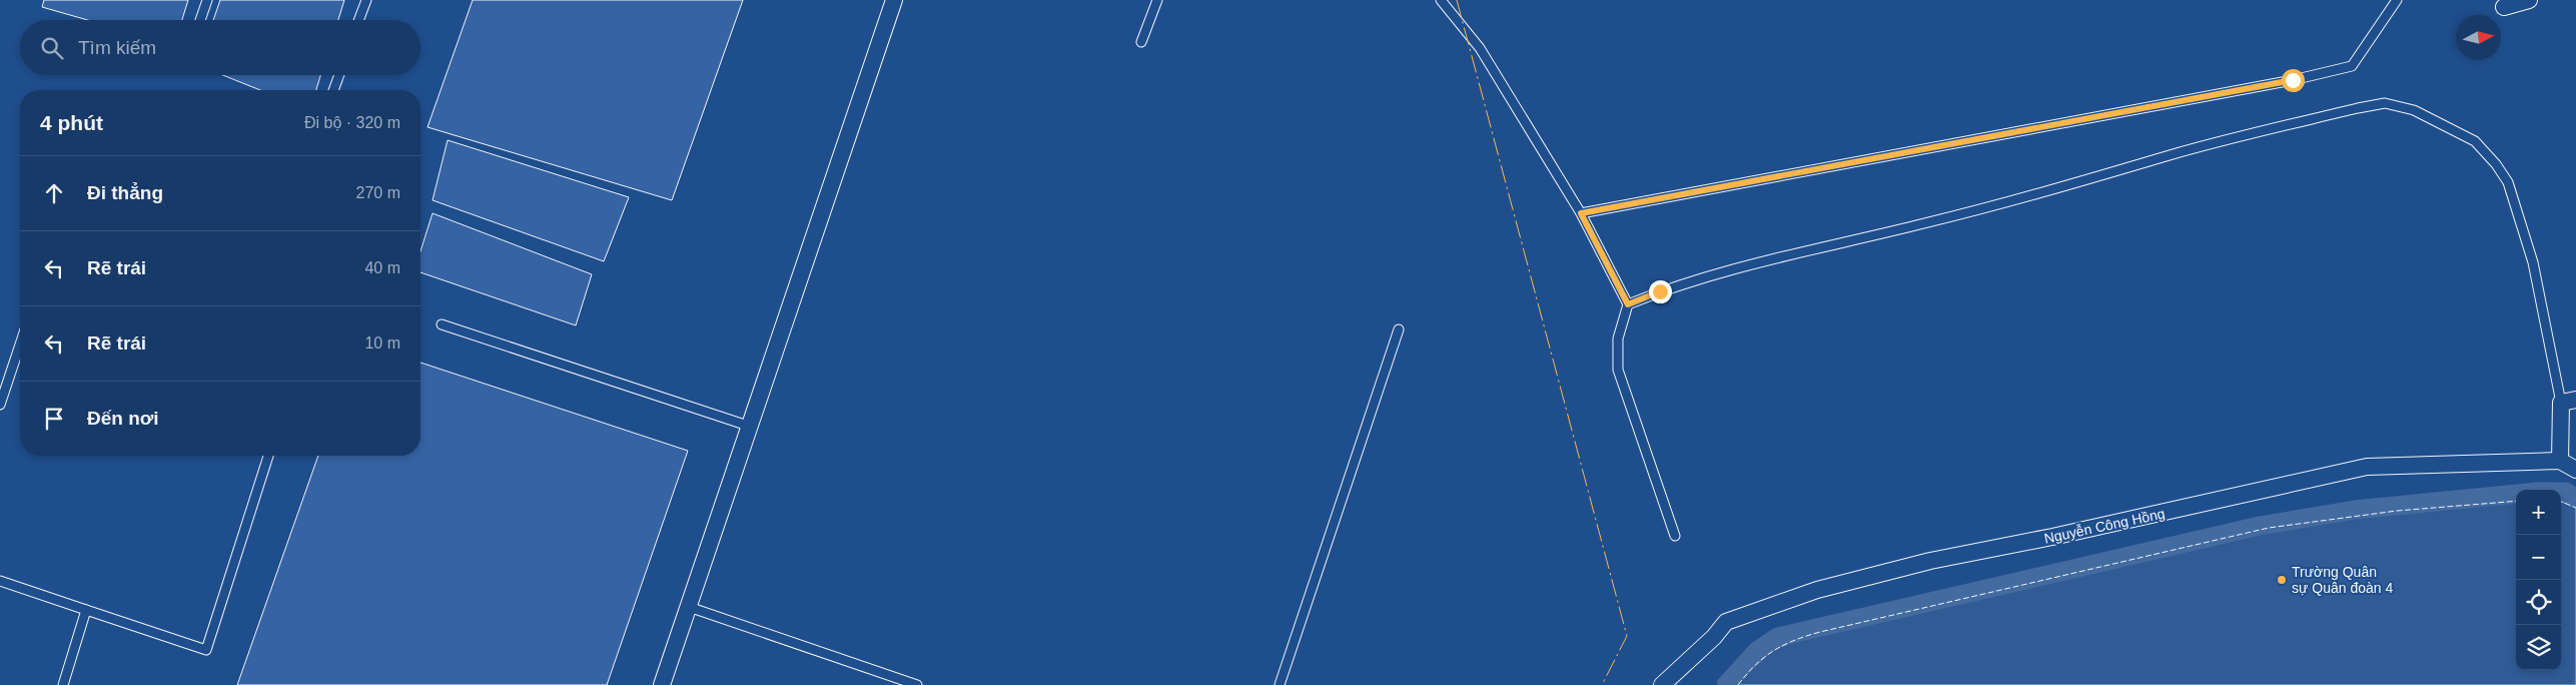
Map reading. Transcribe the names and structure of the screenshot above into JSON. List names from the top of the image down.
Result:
{
  "streets": {
    "street": ["Nguyễn Công Hồng"]
  },
  "places": ["Trường Quân sự Quân đoàn 4"],
  "north": "right",
  "page": {
    "search": "Tìm kiếm",
    "heading": ["4 phút", "Đi bộ · 320 m"],
    "list": [
      ["Đi thẳng", "270 m"],
      ["Rẽ trái", "40 m"],
      ["Rẽ trái", "10 m"],
      "Đến nơi"
    ],
    "map_buttons": ["+", "−"]
  }
}
